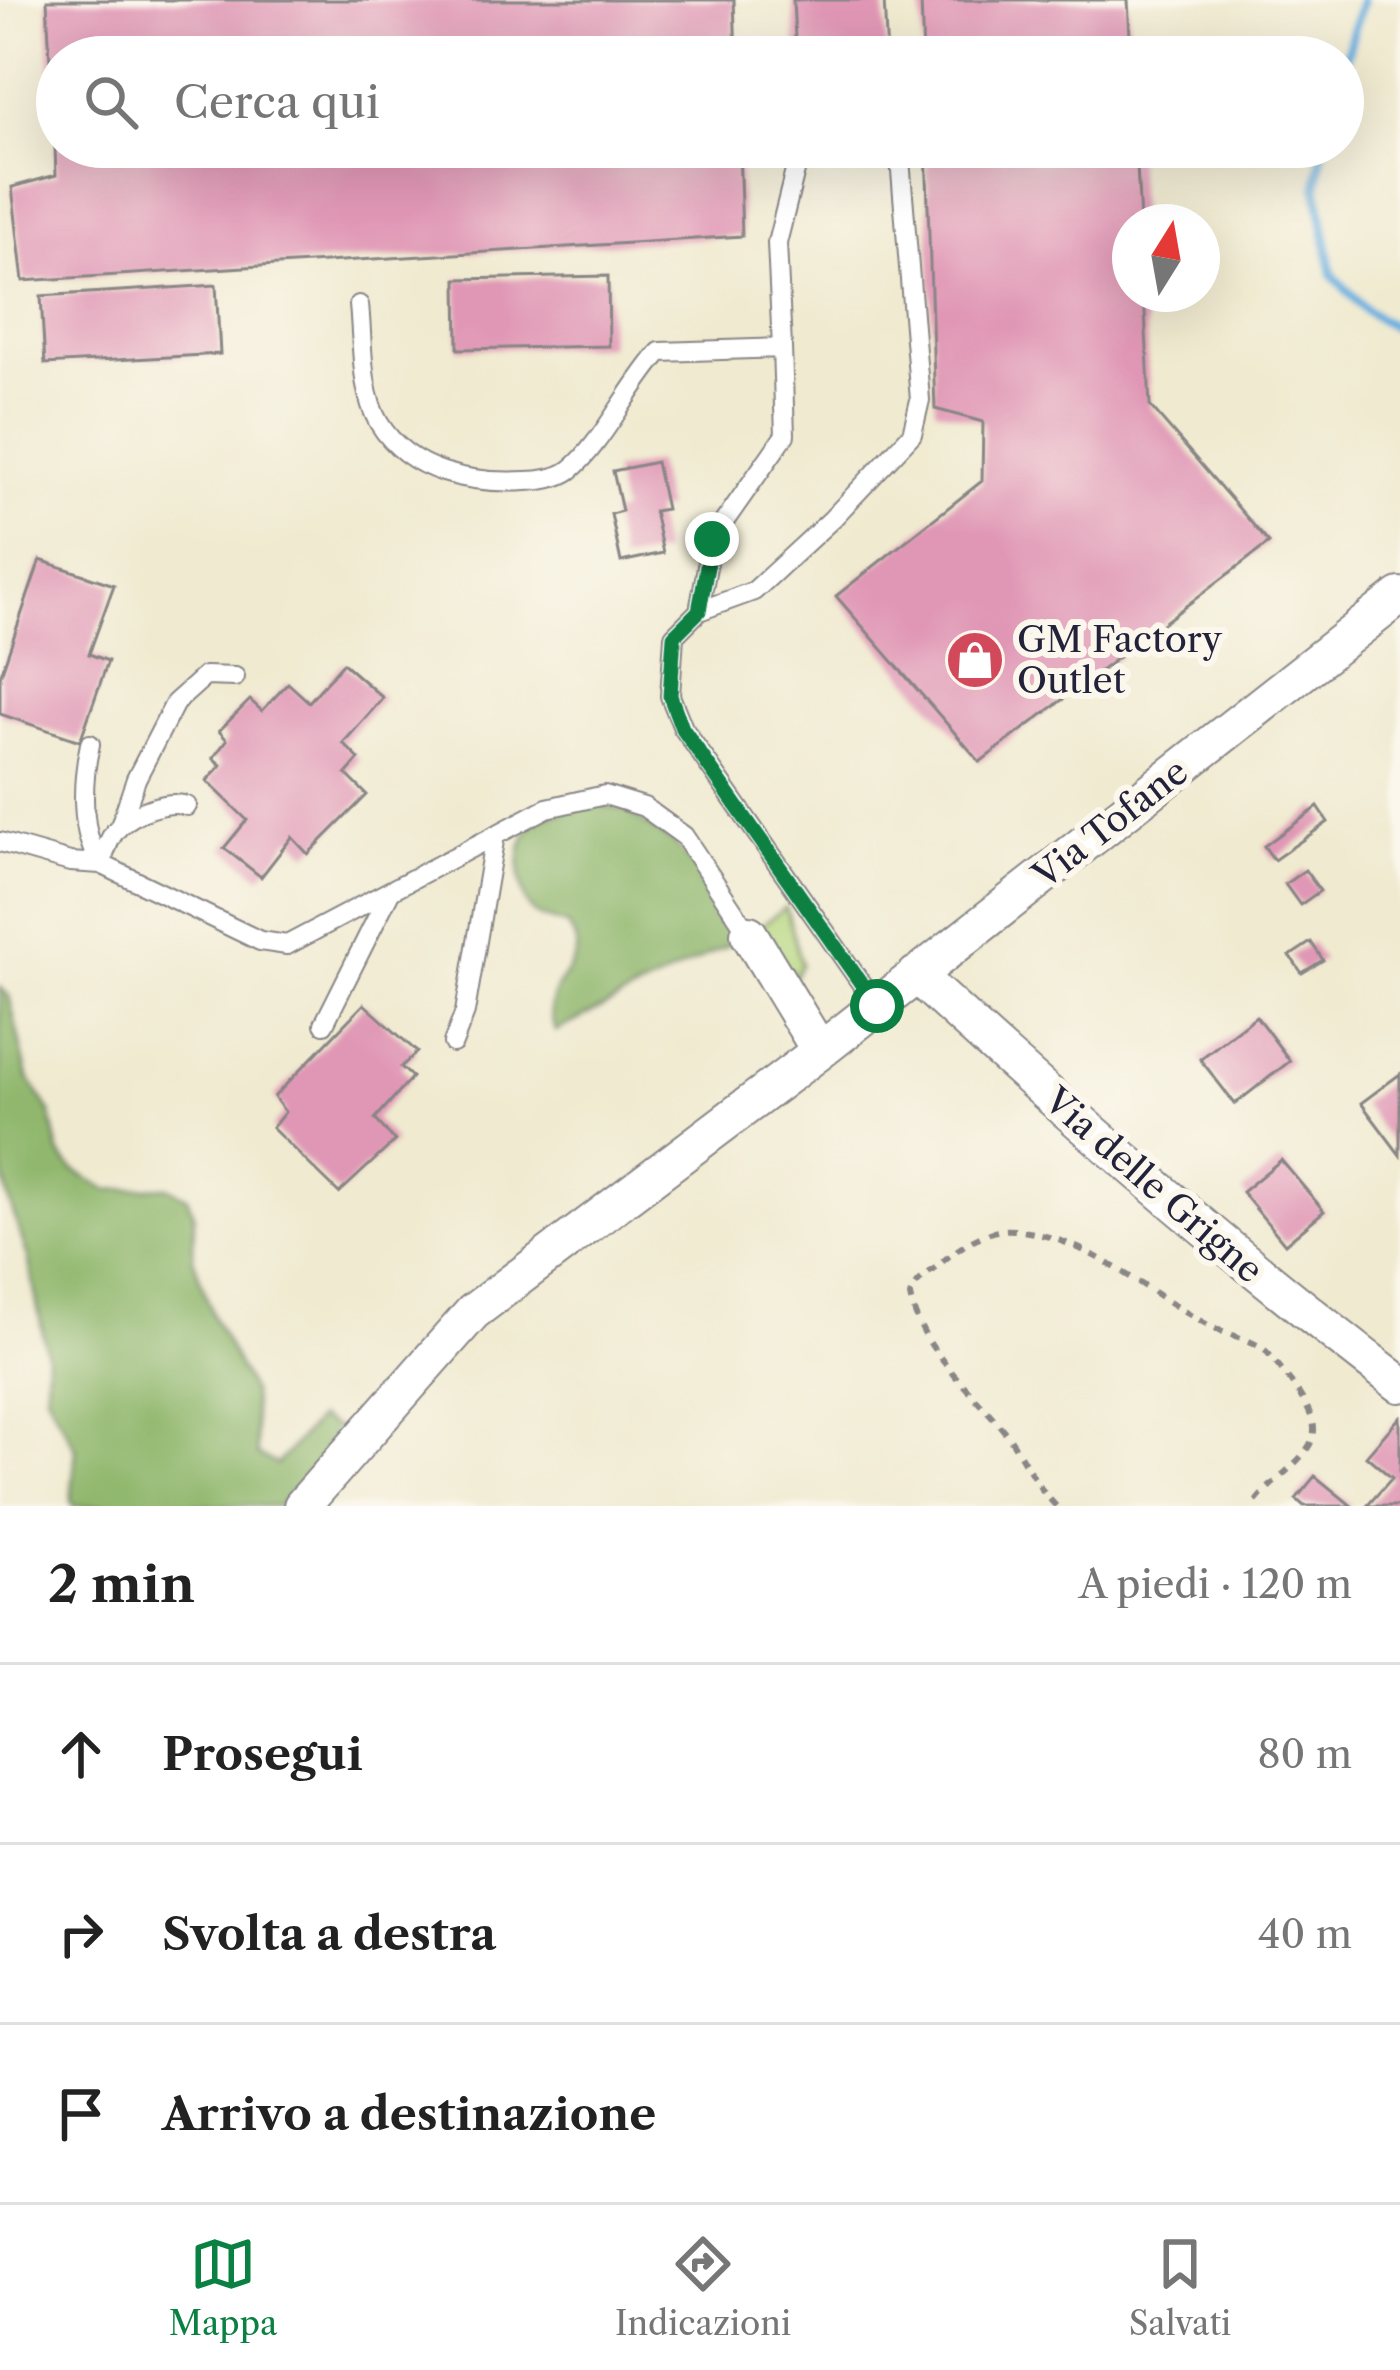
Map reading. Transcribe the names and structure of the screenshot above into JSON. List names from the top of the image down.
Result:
{
  "streets": {
    "street": ["Via Tofane", "Via delle Grigne"]
  },
  "crossings": [
    ["Via Tofane", "Via delle Grigne"]
  ],
  "places": {
    "shop": ["GM Factory Outlet"]
  },
  "north": "top",
  "page": {
    "search": "Cerca qui",
    "heading": ["2 min", "A piedi · 120 m"],
    "list": [
      ["Prosegui", "80 m"],
      ["Svolta a destra", "40 m"],
      "Arrivo a destinazione"
    ],
    "nav": ["Mappa", "Indicazioni", "Salvati"]
  }
}
